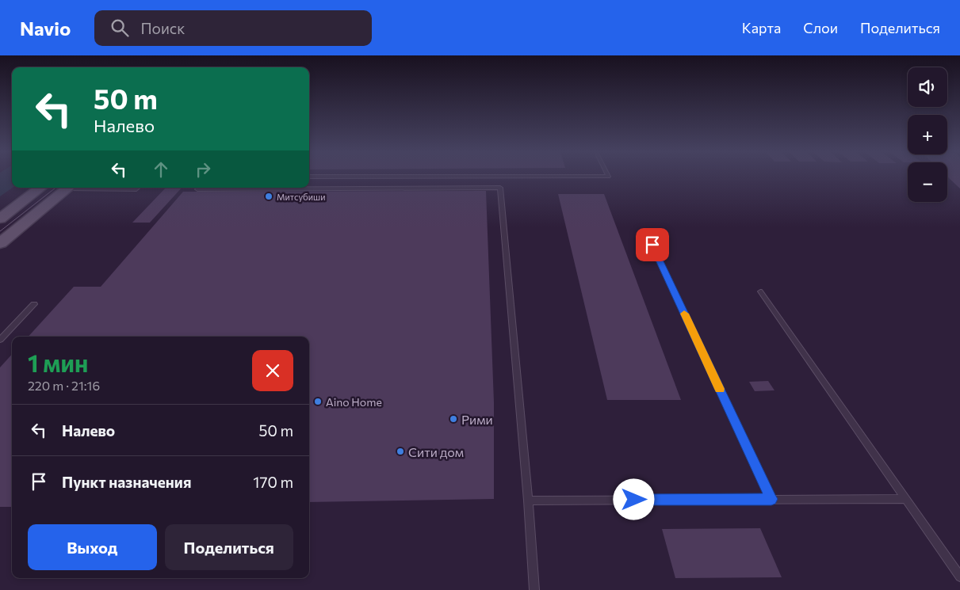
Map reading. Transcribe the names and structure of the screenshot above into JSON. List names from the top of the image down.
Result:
{
  "places": [
    "Митсубиши",
    "Aino Home",
    "Рими",
    "Сити дом"
  ],
  "page": {
    "header": "Navio",
    "search": "Поиск",
    "nav": ["Карта", "Слои", "Поделиться"],
    "map_buttons": ["+", "−"],
    "turn": ["50 m", "Налево"],
    "heading": ["1 мин", "220 m · 21:16"],
    "list": [
      {
        "name": "Налево",
        "value": "50 m"
      },
      {
        "name": "Пункт назначения",
        "value": "170 m"
      }
    ],
    "buttons": ["Выход", "Поделиться"]
  }
}
